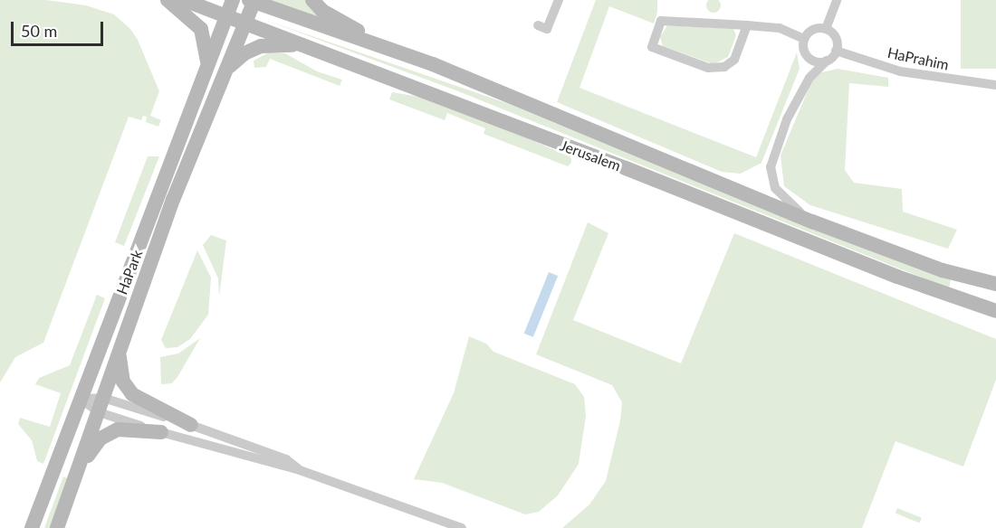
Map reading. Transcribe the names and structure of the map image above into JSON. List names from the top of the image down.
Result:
{
  "streets": {
    "main road": ["Jerusalem", "HaPark"],
    "street": ["HaPrahim"]
  },
  "crossings": [
    ["Jerusalem", "HaPark"]
  ],
  "scale_bar": "50 m"
}
